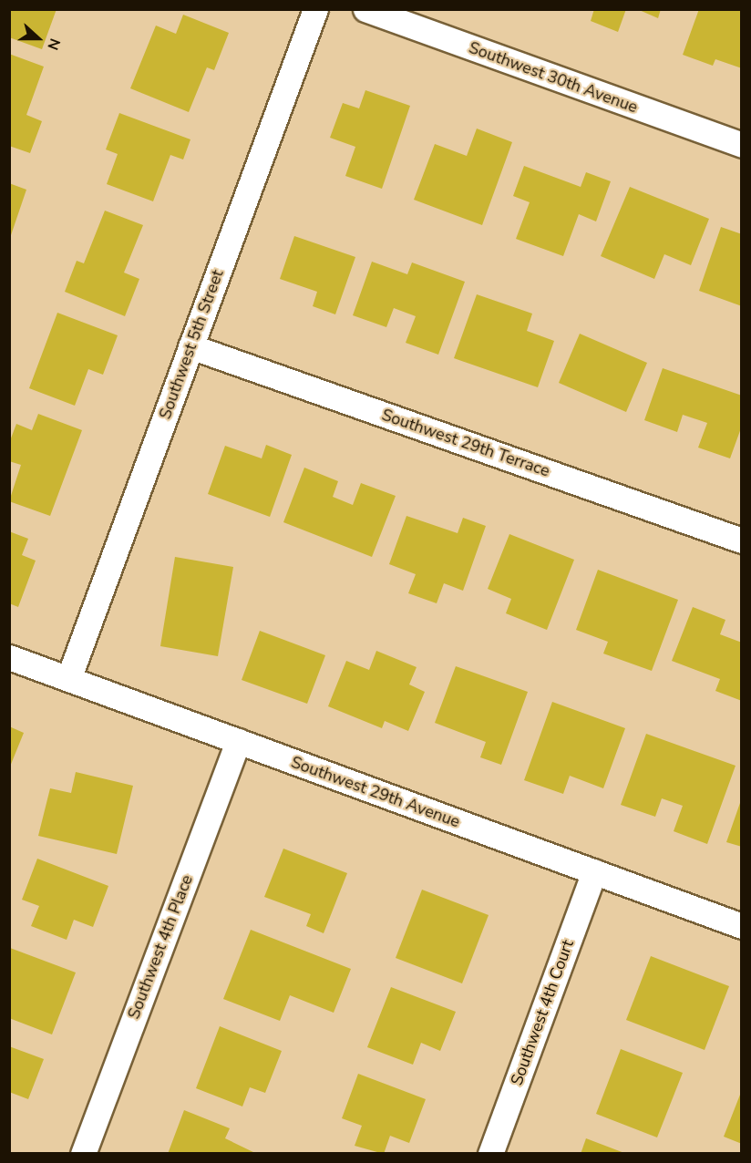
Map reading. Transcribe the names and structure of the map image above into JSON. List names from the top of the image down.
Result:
{
  "streets": {
    "street": [
      "Southwest 30th Avenue",
      "Southwest 5th Street",
      "Southwest 29th Terrace",
      "Southwest 29th Avenue",
      "Southwest 4th Place",
      "Southwest 4th Court"
    ]
  },
  "crossings": [
    ["Southwest 5th Street", "Southwest 29th Terrace"],
    ["Southwest 5th Street", "Southwest 29th Avenue"],
    ["Southwest 29th Avenue", "Southwest 4th Place"],
    ["Southwest 29th Avenue", "Southwest 4th Court"]
  ],
  "north": "right"
}
